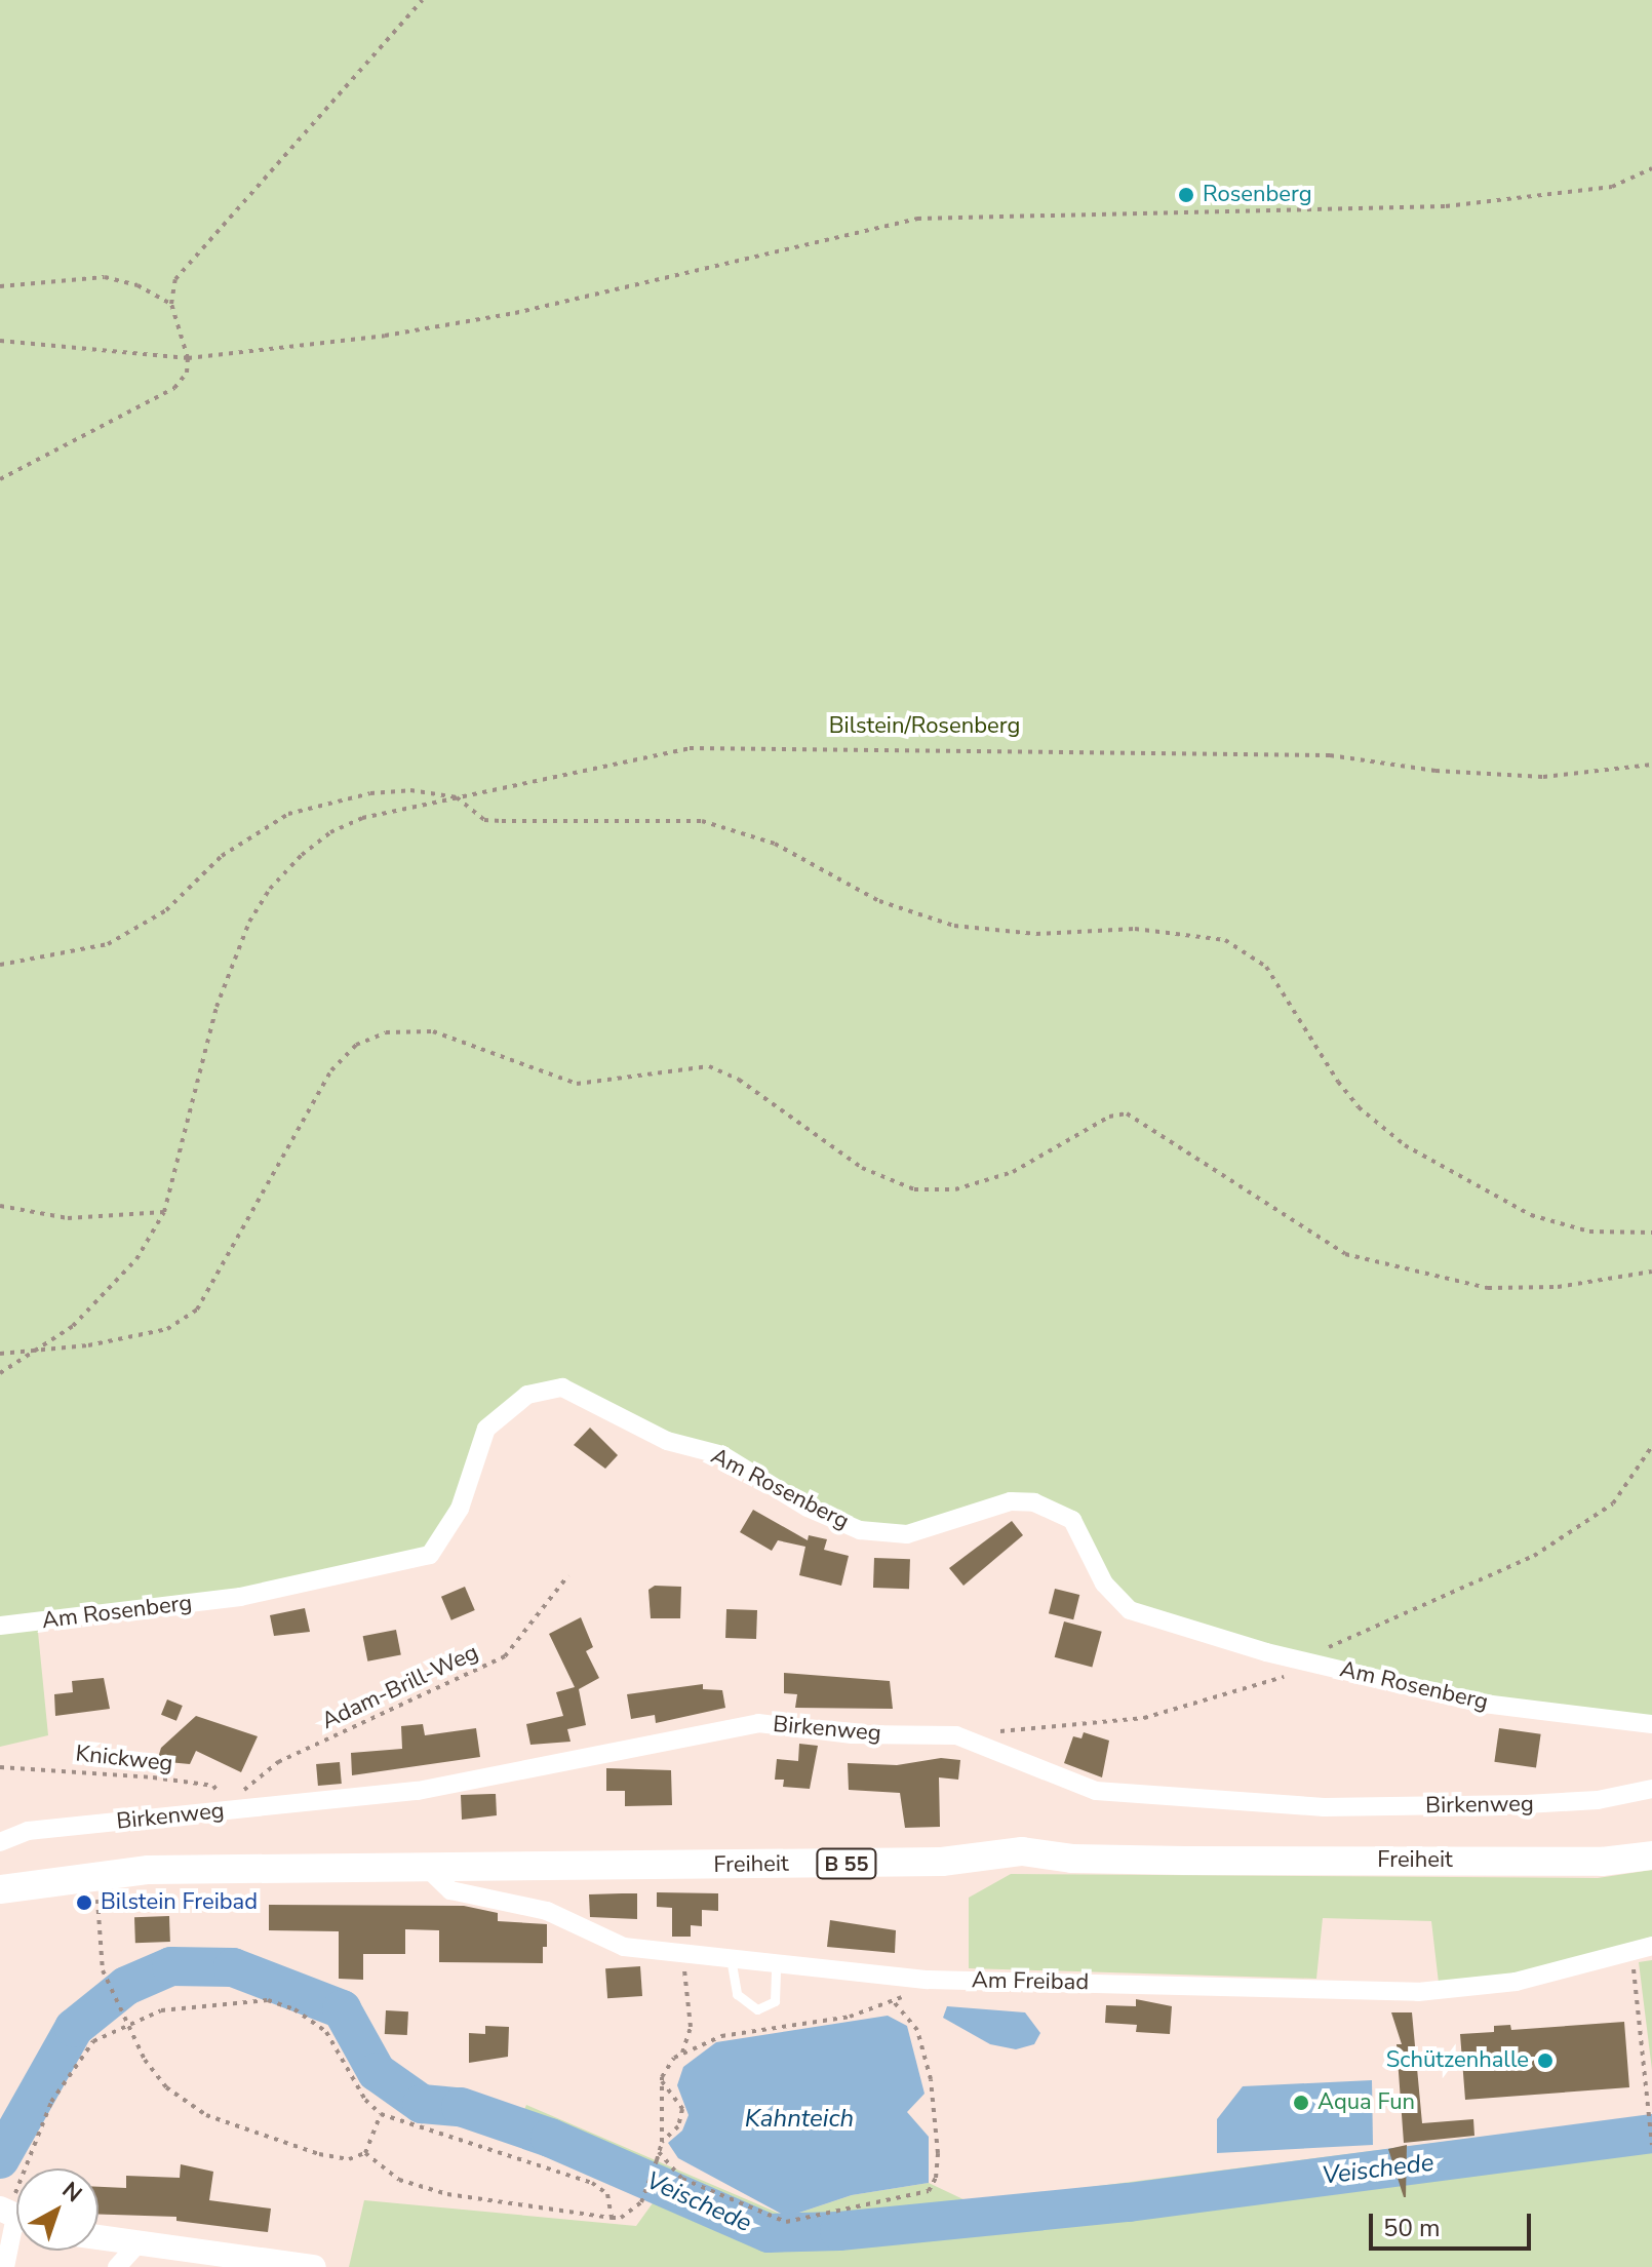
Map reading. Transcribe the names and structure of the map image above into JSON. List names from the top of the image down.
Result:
{
  "streets": {
    "main road": ["Freiheit", "B 55"],
    "street": ["Am Rosenberg", "Birkenweg", "Am Freibad"],
    "path": ["Adam-Brill-Weg", "Knickweg"]
  },
  "crossings": [
    ["Adam-Brill-Weg", "Birkenweg"],
    ["Adam-Brill-Weg", "Knickweg"],
    ["Birkenweg", "Knickweg"],
    ["Freiheit", "Am Freibad"]
  ],
  "water": ["Kahnteich", "Veischede"],
  "parks": ["Bilstein/Rosenberg"],
  "places": [
    "Rosenberg",
    "Bilstein Freibad",
    "Schützenhalle",
    "Aqua Fun"
  ],
  "scale_bar": "50 m",
  "north": "top right"
}
